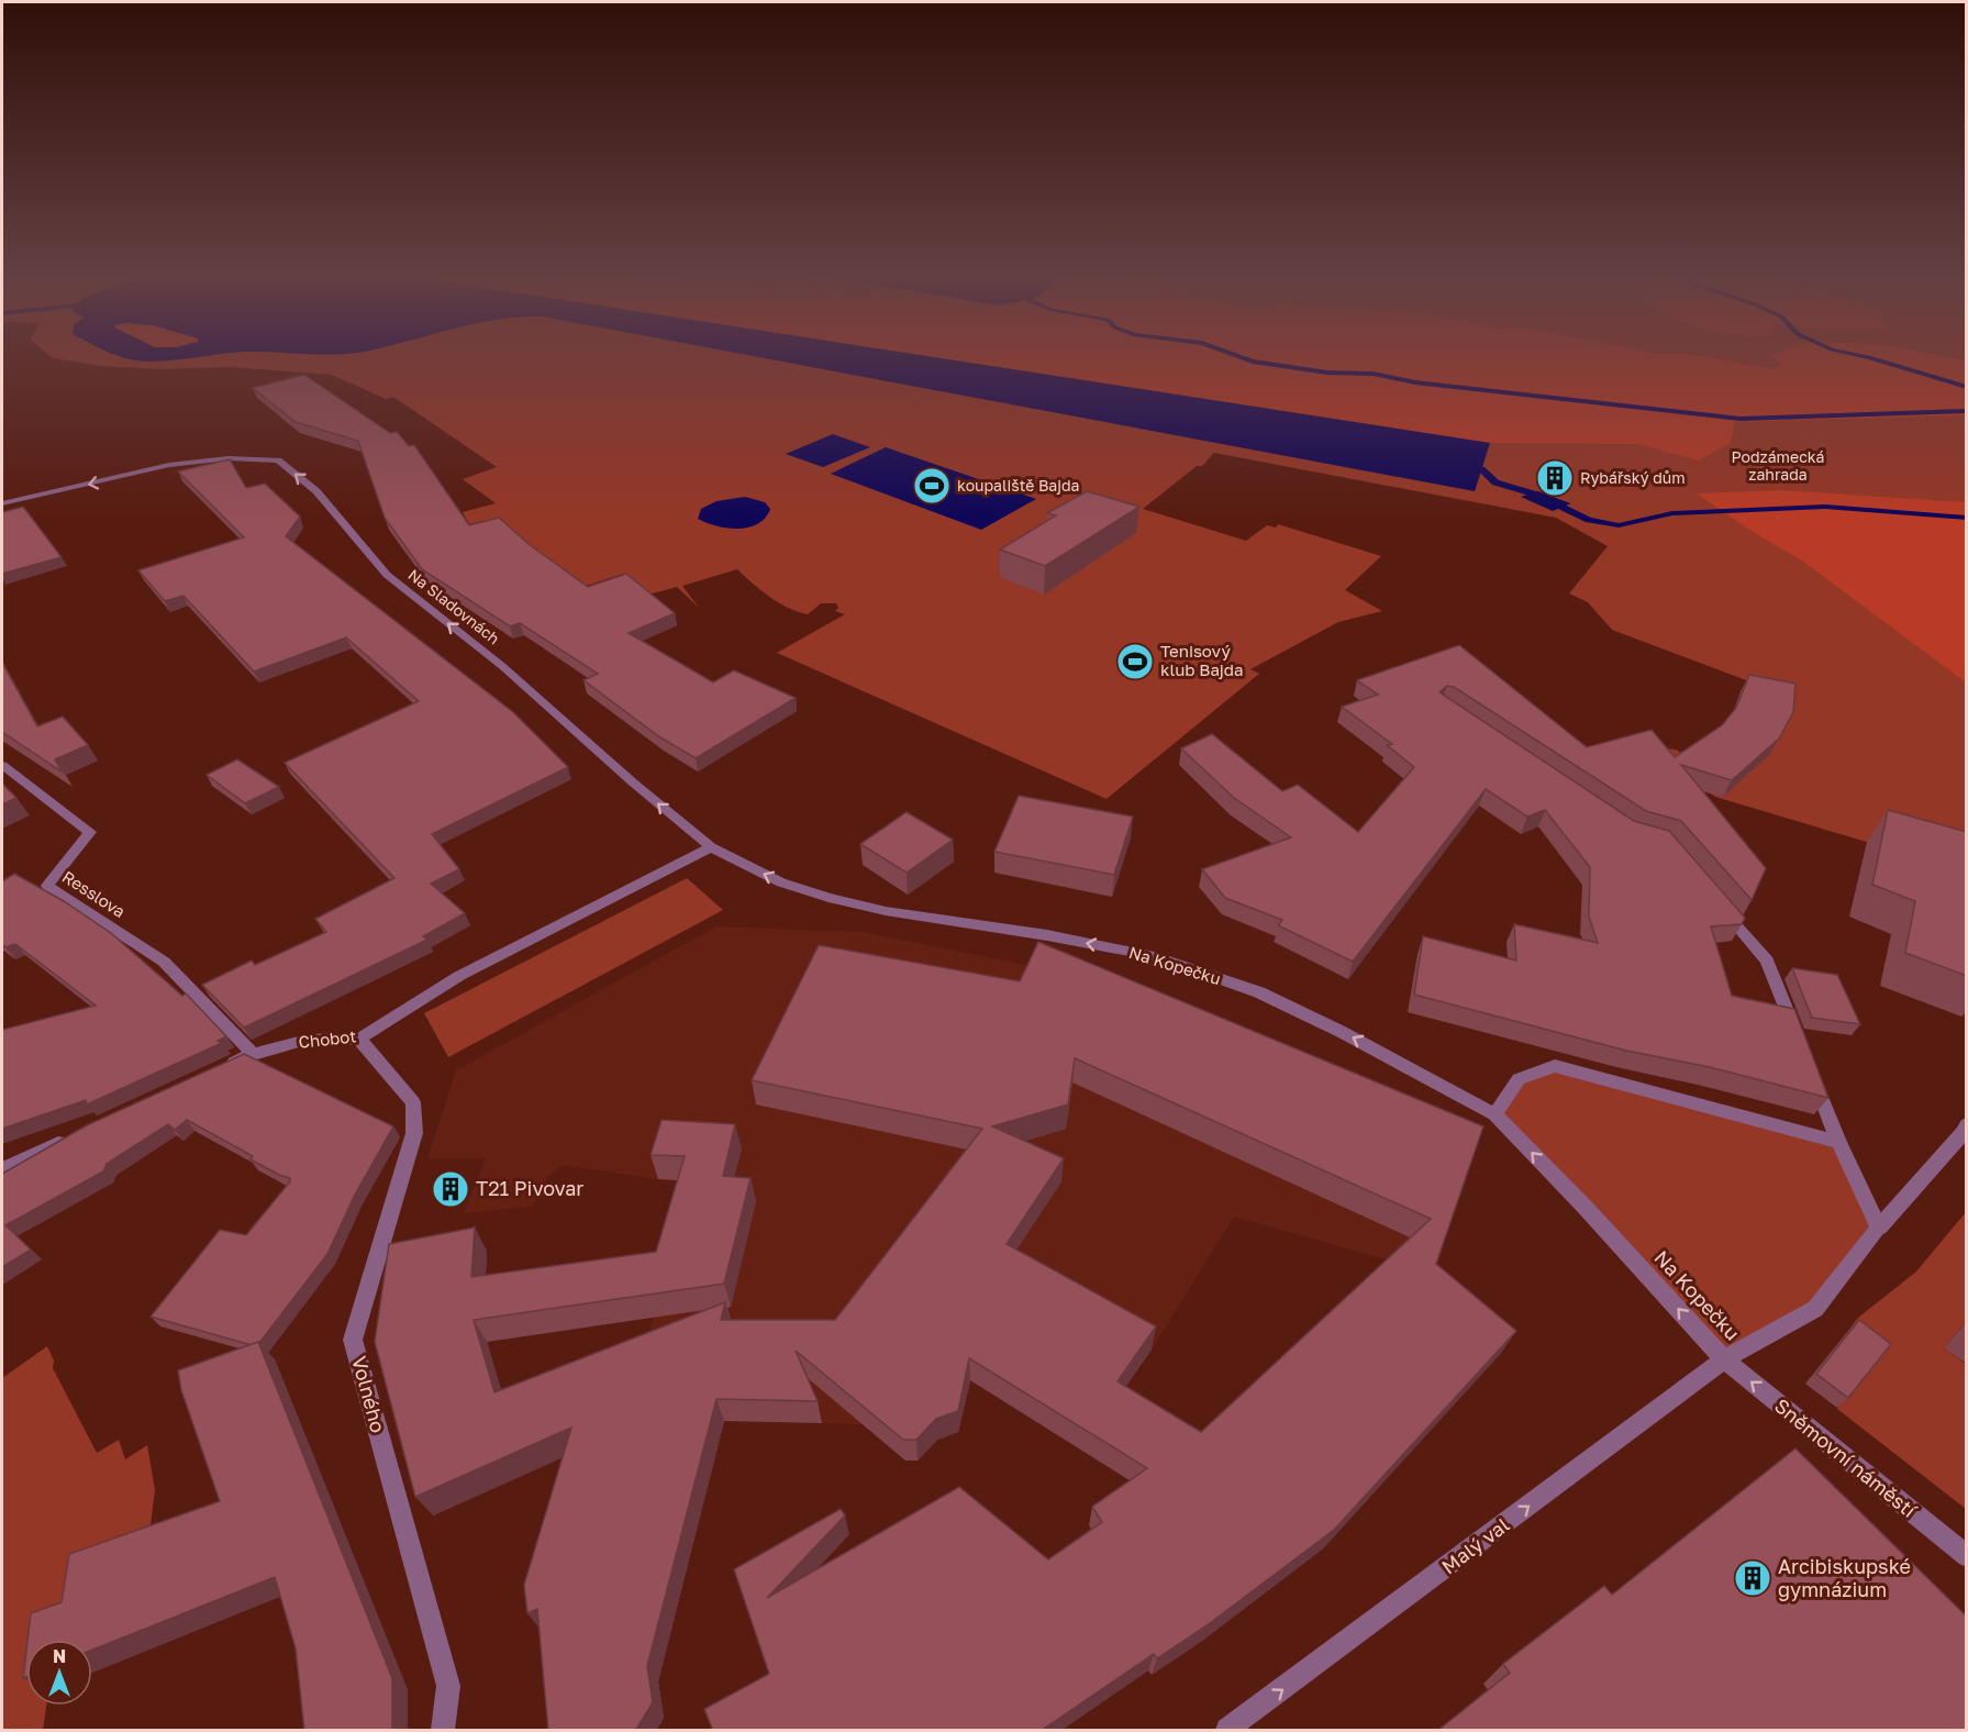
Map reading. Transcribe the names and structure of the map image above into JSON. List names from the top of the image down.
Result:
{
  "streets": {
    "street": [
      "Na Sladovnách",
      "Resslova",
      "Na Kopečku",
      "Chobot",
      "Volného",
      "Sněmovní náměstí",
      "Malý val"
    ]
  },
  "crossings": [
    ["Na Sladovnách", "Na Kopečku"],
    ["Na Sladovnách", "Chobot"],
    ["Resslova", "Chobot"],
    ["Na Kopečku", "Sněmovní náměstí"],
    ["Na Kopečku", "Malý val"],
    ["Chobot", "Volného"],
    ["Sněmovní náměstí", "Malý val"]
  ],
  "one_way": [
    "Na Sladovnách",
    "Na Kopečku",
    "Sněmovní náměstí",
    "Malý val"
  ],
  "parks": ["Podzámecká zahrada"],
  "places": {
    "building": ["Rybářský dům", "T21 Pivovar", "Arcibiskupské gymnázium"],
    "sports": ["koupaliště Bajda", "Tenisový klub Bajda"]
  },
  "north": "top"
}
